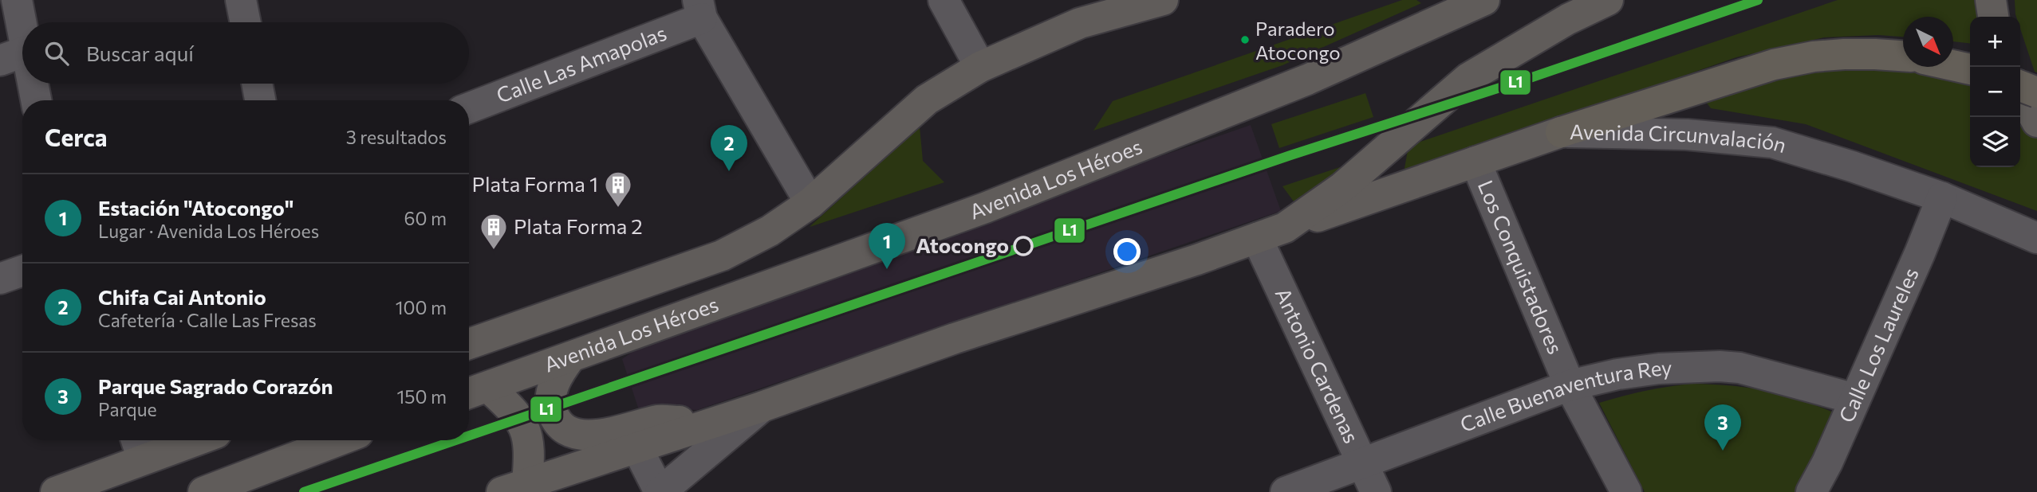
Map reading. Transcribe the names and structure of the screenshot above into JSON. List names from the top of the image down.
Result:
{
  "streets": {
    "main road": ["Avenida Circunvalación", "Avenida Los Héroes"],
    "street": [
      "Calle Las Amapolas",
      "Los Conquistadores",
      "Calle Los Laureles",
      "Antonio Cardenas",
      "Calle Buenaventura Rey"
    ]
  },
  "crossings": [
    ["Avenida Circunvalación", "Los Conquistadores"],
    ["Avenida Circunvalación", "Calle Los Laureles"],
    ["Avenida Circunvalación", "Antonio Cardenas"],
    ["Los Conquistadores", "Calle Buenaventura Rey"],
    ["Calle Los Laureles", "Calle Buenaventura Rey"],
    ["Antonio Cardenas", "Calle Buenaventura Rey"]
  ],
  "places": {
    "other": ["Paradero Atocongo", "Atocongo"],
    "building": ["Plata Forma 1", "Plata Forma 2"]
  },
  "lines": ["transit line L1"],
  "north": "bottom right",
  "page": {
    "map_buttons": ["+", "−"],
    "search": "Buscar aquí",
    "heading": ["Cerca", "3 resultados"],
    "pins": ["2", "1", "3"],
    "list": [
      {
        "mark": "1",
        "name": "Estación \"Atocongo\"",
        "note": "Lugar · Avenida Los Héroes",
        "value": "60 m"
      },
      {
        "mark": "2",
        "name": "Chifa Cai Antonio",
        "note": "Cafetería · Calle Las Fresas",
        "value": "100 m"
      },
      {
        "mark": "3",
        "name": "Parque Sagrado Corazón",
        "note": "Parque",
        "value": "150 m"
      }
    ]
  }
}
